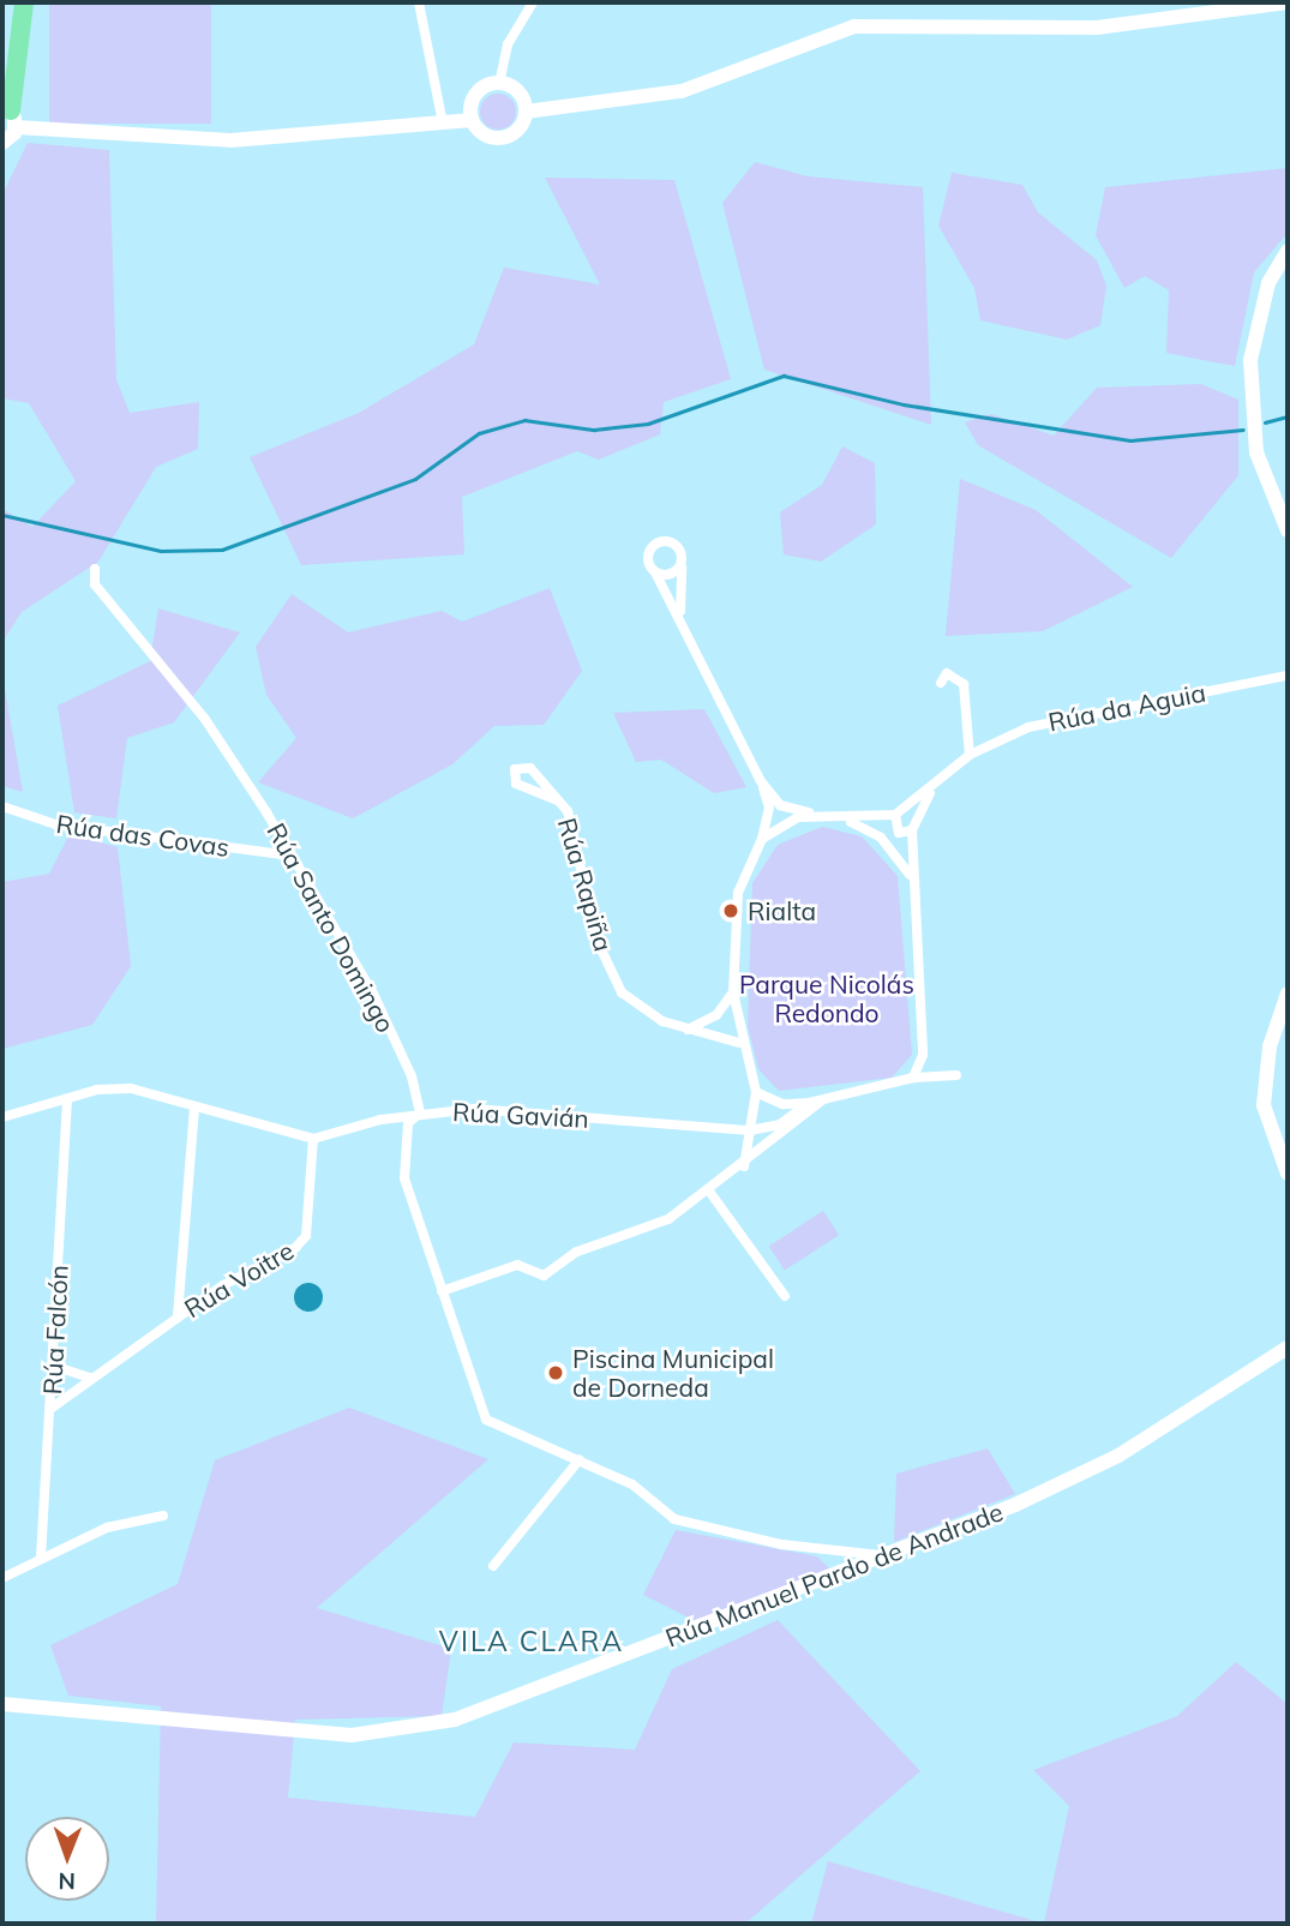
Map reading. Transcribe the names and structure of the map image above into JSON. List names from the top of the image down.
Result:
{
  "streets": {
    "street": [
      "Rúa da Aguia",
      "Rúa das Covas",
      "Rúa Rapiña",
      "Rúa Santo Domingo",
      "Rúa Gavián",
      "Rúa Voitre",
      "Rúa Falcón",
      "Rúa Manuel Pardo de Andrade"
    ]
  },
  "crossings": [
    ["Rúa da Aguia", "Rúa Rapiña"],
    ["Rúa das Covas", "Rúa Santo Domingo"],
    ["Rúa Santo Domingo", "Rúa Gavián"],
    ["Rúa Gavián", "Rúa Voitre"],
    ["Rúa Gavián", "Rúa Falcón"],
    ["Rúa Voitre", "Rúa Falcón"]
  ],
  "districts": ["VILA CLARA"],
  "parks": ["Parque Nicolás Redondo"],
  "places": ["Rialta", "Piscina Municipal de Dorneda"],
  "north": "bottom"
}
